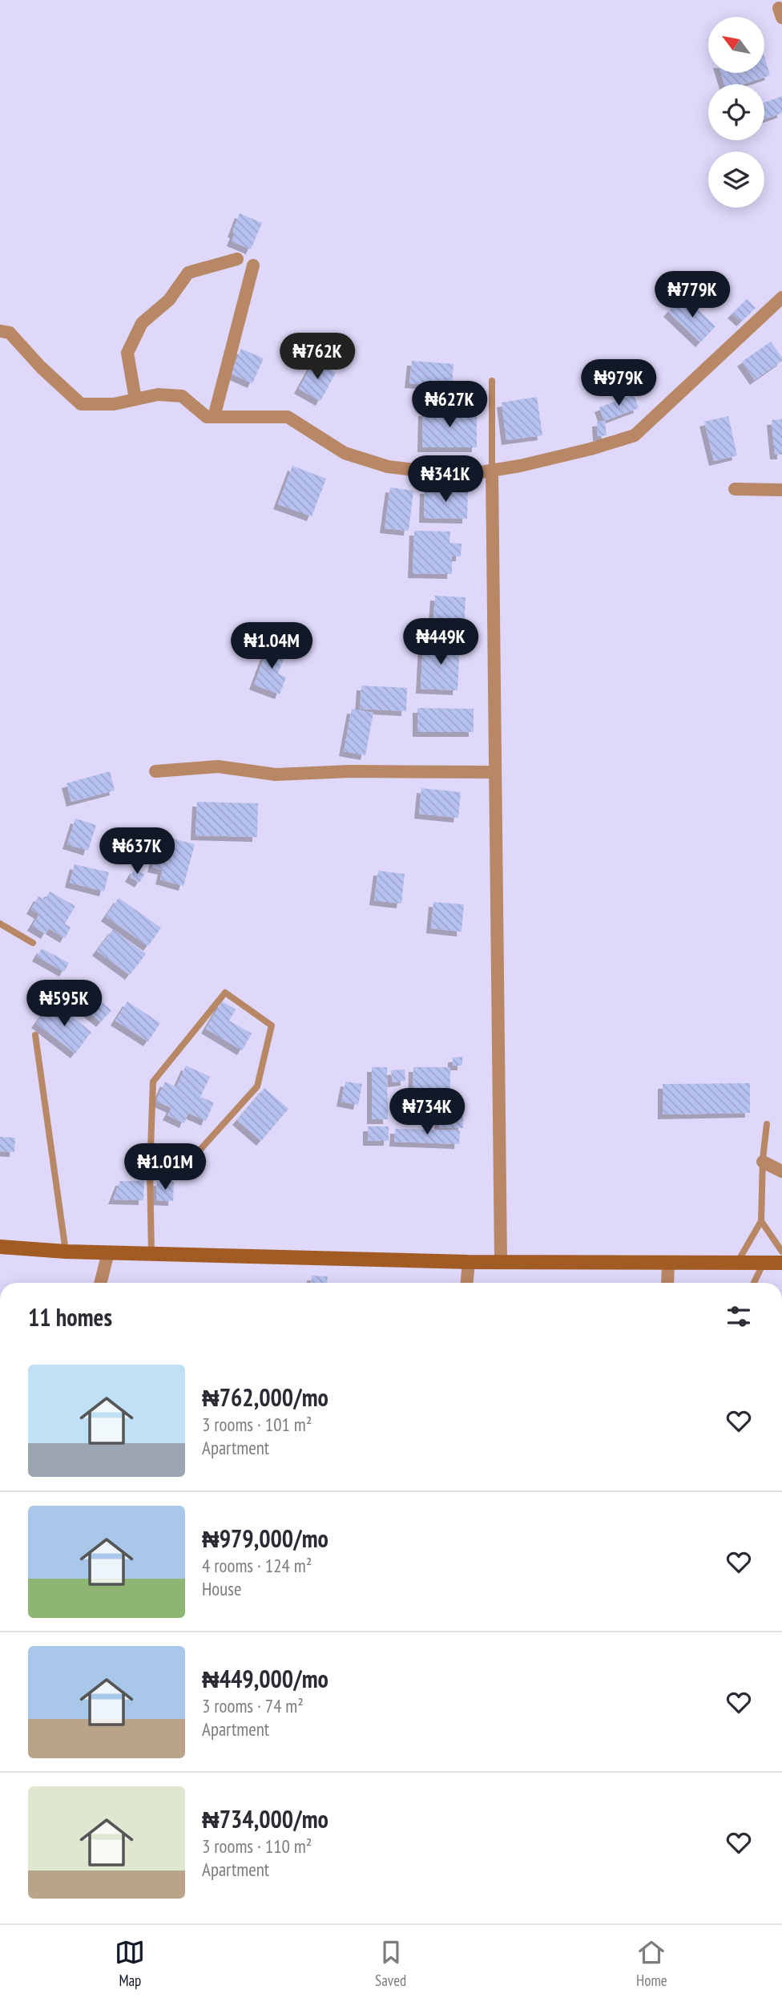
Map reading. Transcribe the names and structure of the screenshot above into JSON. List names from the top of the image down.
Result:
{
  "north": "top left",
  "page": {
    "price": [
      "₦779K",
      "₦762K",
      "₦979K",
      "₦627K",
      "₦341K",
      "₦449K",
      "₦1.04M",
      "₦637K",
      "₦595K",
      "₦734K",
      "₦1.01M"
    ],
    "heading": "11 homes",
    "list": [
      {
        "name": "₦762,000/mo",
        "note": "3 rooms · 101 m² · Apartment"
      },
      {
        "name": "₦979,000/mo",
        "note": "4 rooms · 124 m² · House"
      },
      {
        "name": "₦449,000/mo",
        "note": "3 rooms · 74 m² · Apartment"
      },
      {
        "name": "₦734,000/mo",
        "note": "3 rooms · 110 m² · Apartment"
      }
    ],
    "tabs": ["Map", "Saved", "Home"]
  }
}
